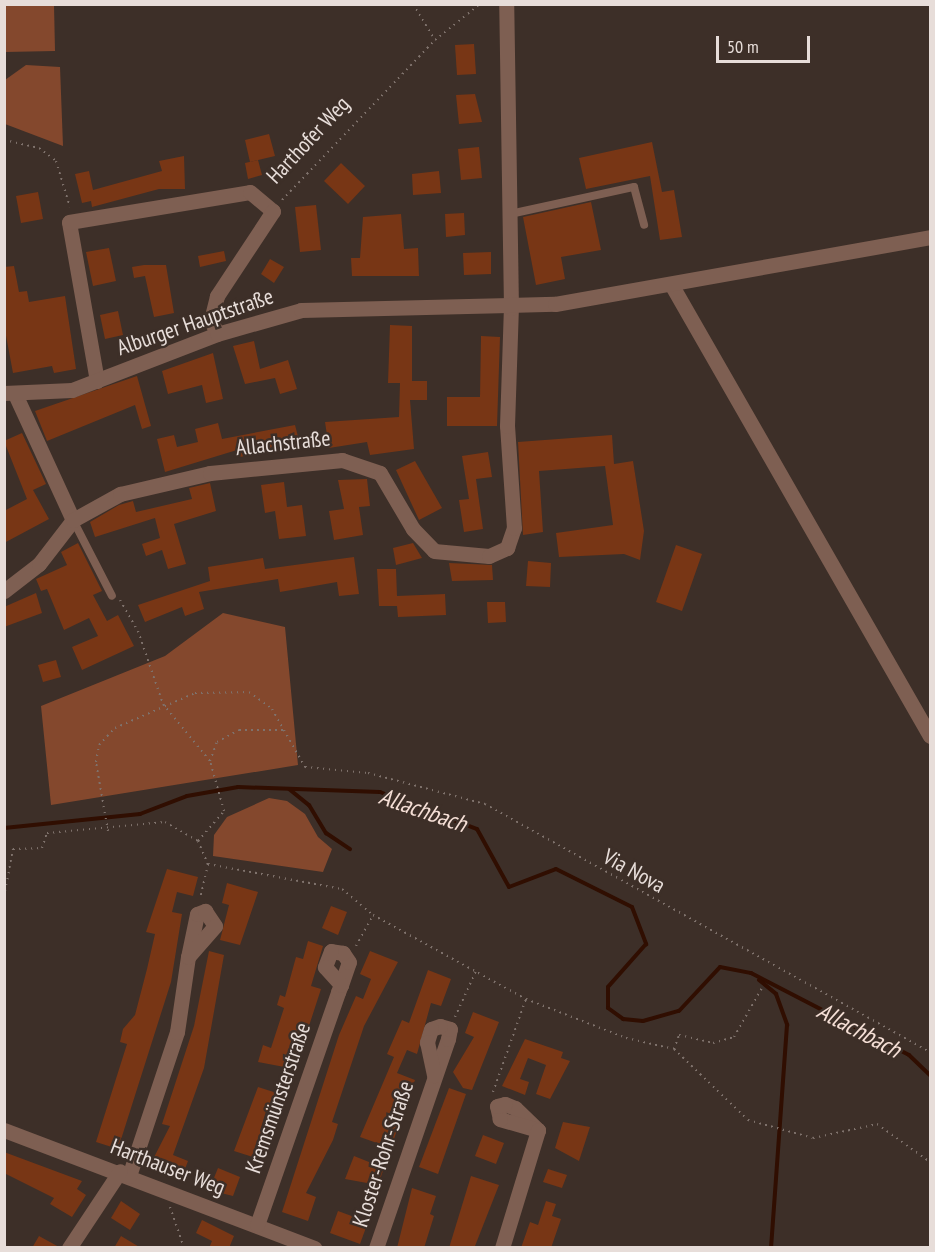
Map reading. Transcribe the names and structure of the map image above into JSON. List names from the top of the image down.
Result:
{
  "streets": {
    "street": [
      "Harthofer Weg",
      "Alburger Hauptstraße",
      "Allachstraße",
      "Kremsmünsterstraße",
      "Kloster-Rohr-Straße",
      "Harthauser Weg"
    ],
    "path": ["Via Nova"]
  },
  "crossings": [
    ["Harthofer Weg", "Alburger Hauptstraße"],
    ["Alburger Hauptstraße", "Allachstraße"],
    ["Kremsmünsterstraße", "Harthauser Weg"]
  ],
  "water": ["Allachbach"],
  "scale_bar": "50 m"
}
